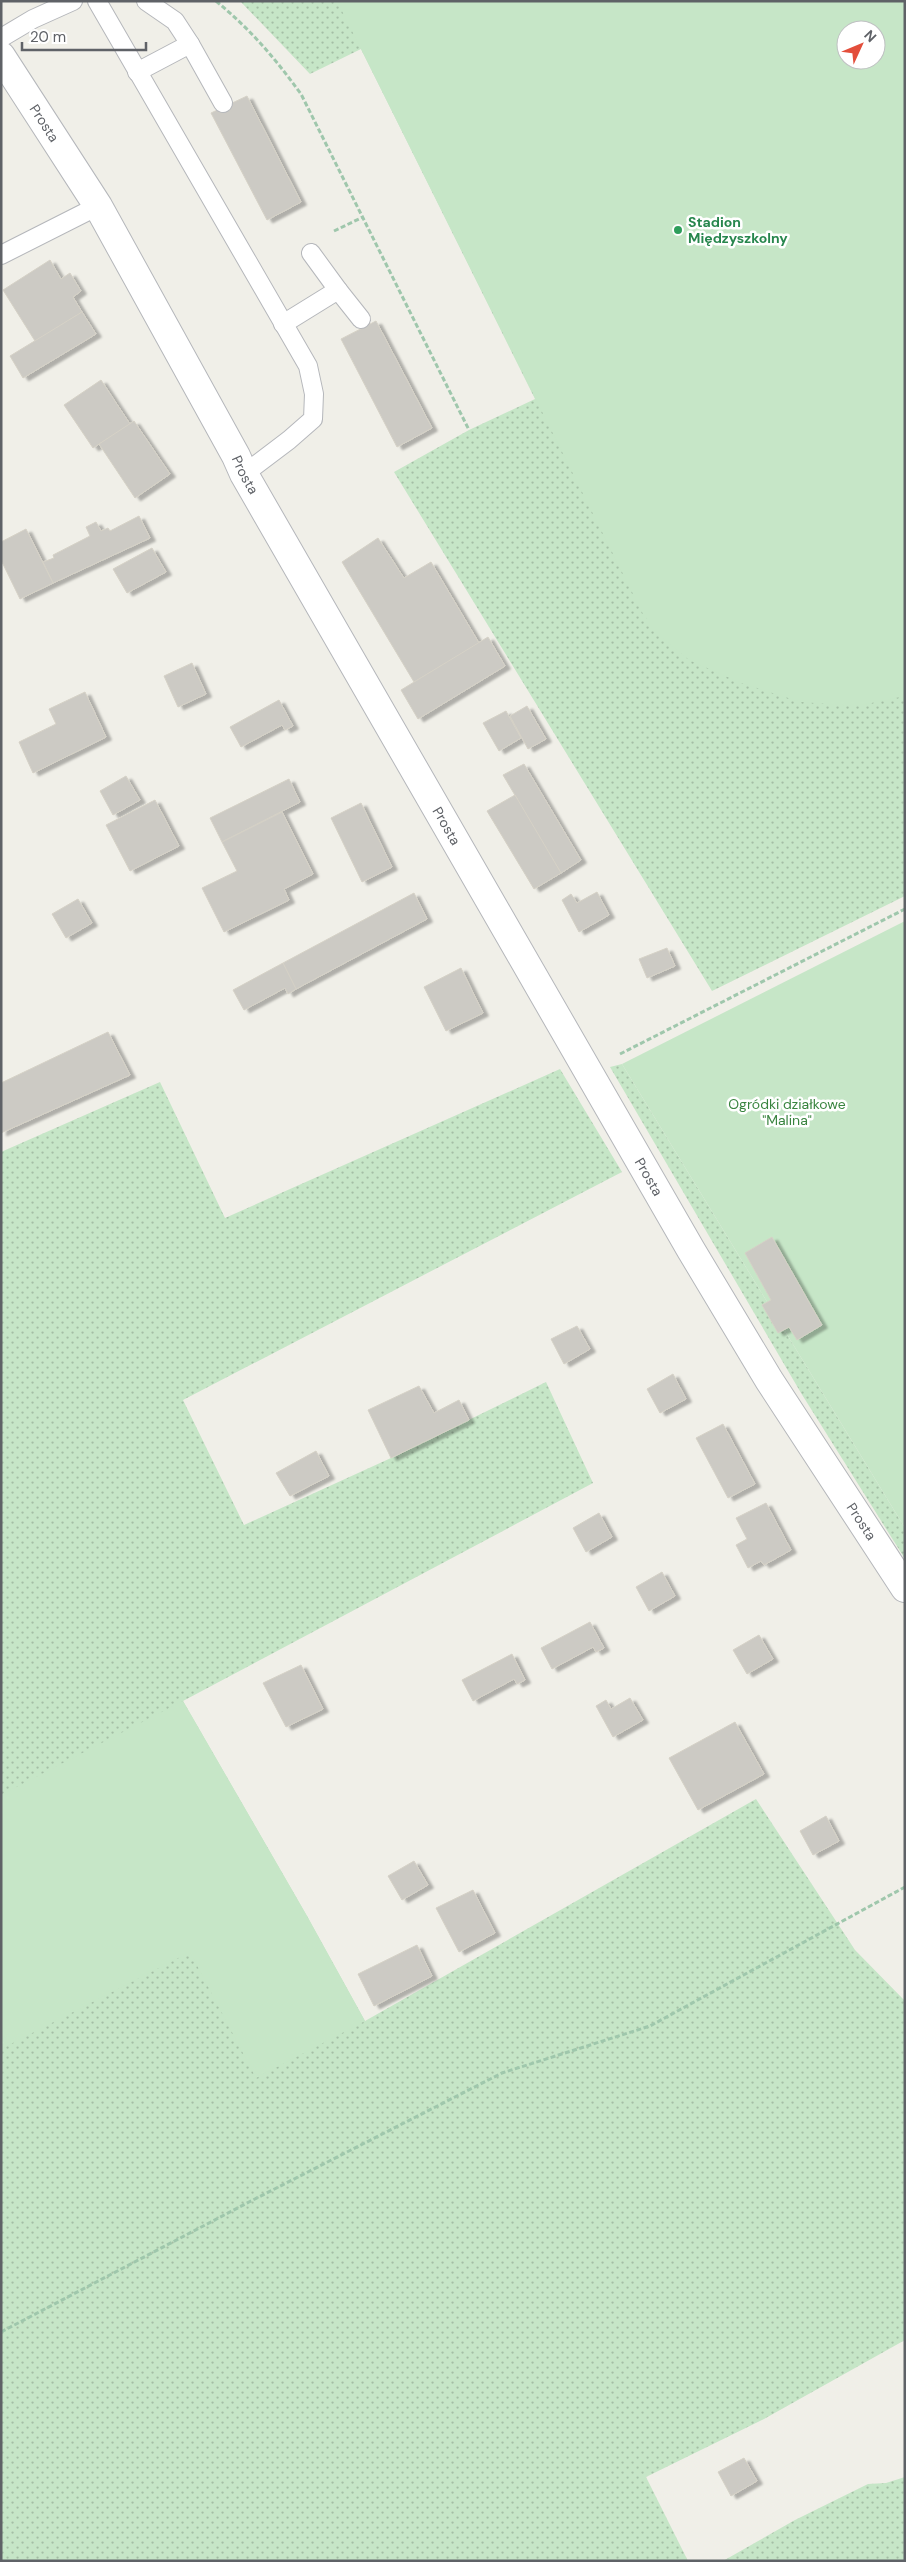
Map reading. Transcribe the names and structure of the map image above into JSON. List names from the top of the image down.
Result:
{
  "streets": {
    "street": ["Prosta"]
  },
  "parks": ["Ogródki działkowe \"Malina\""],
  "places": ["Stadion Międzyszkolny"],
  "scale_bar": "20 m",
  "north": "top right"
}
